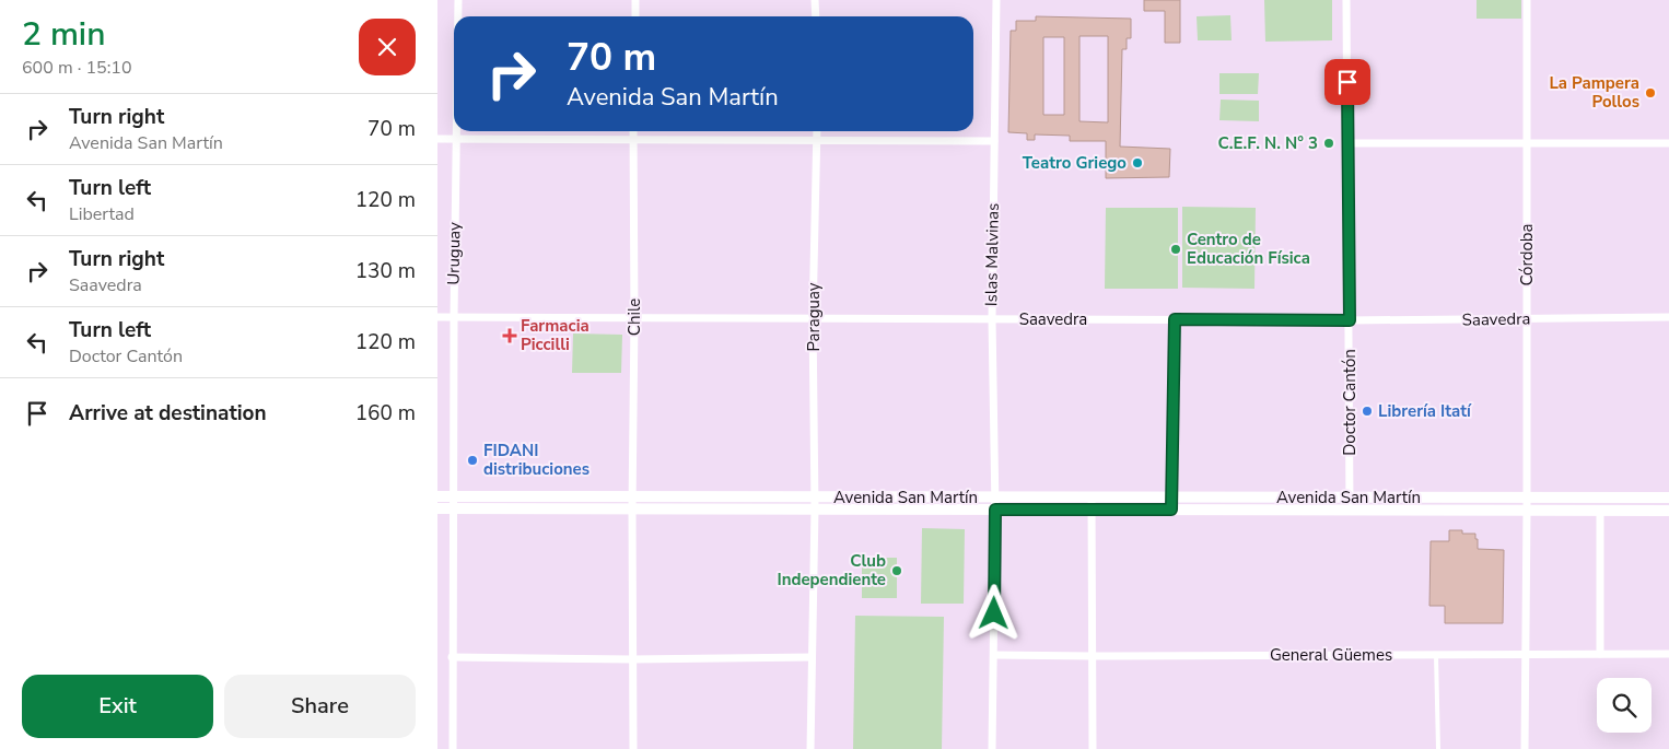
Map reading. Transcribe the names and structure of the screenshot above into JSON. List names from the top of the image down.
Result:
{
  "streets": {
    "main road": ["Avenida San Martín"],
    "street": [
      "Uruguay",
      "Islas Malvinas",
      "Córdoba",
      "Chile",
      "Paraguay",
      "Saavedra",
      "Doctor Cantón",
      "General Güemes"
    ]
  },
  "crossings": [
    ["Uruguay", "Saavedra"],
    ["Uruguay", "Avenida San Martín"],
    ["Islas Malvinas", "Saavedra"],
    ["Islas Malvinas", "Avenida San Martín"],
    ["Islas Malvinas", "General Güemes"],
    ["Córdoba", "Saavedra"],
    ["Córdoba", "Avenida San Martín"],
    ["Córdoba", "General Güemes"],
    ["Chile", "Saavedra"],
    ["Chile", "Avenida San Martín"],
    ["Paraguay", "Saavedra"],
    ["Paraguay", "Avenida San Martín"],
    ["Saavedra", "Doctor Cantón"],
    ["Doctor Cantón", "Avenida San Martín"]
  ],
  "places": {
    "other": [
      "La Pampera Pollos",
      "C.E.F. N. N° 3",
      "Teatro Griego",
      "Centro de Educación Física",
      "Librería Itatí",
      "FIDANI distribuciones",
      "Club Independiente"
    ],
    "health": ["Farmacia Piccilli"]
  },
  "page": {
    "heading": ["2 min", "600 m · 15:10"],
    "turn": ["70 m", "Avenida San Martín"],
    "list": [
      {
        "name": "Turn right",
        "note": "Avenida San Martín",
        "value": "70 m"
      },
      {
        "name": "Turn left",
        "note": "Libertad",
        "value": "120 m"
      },
      {
        "name": "Turn right",
        "note": "Saavedra",
        "value": "130 m"
      },
      {
        "name": "Turn left",
        "note": "Doctor Cantón",
        "value": "120 m"
      },
      {
        "name": "Arrive at destination",
        "value": "160 m"
      }
    ],
    "buttons": ["Exit", "Share"]
  }
}
